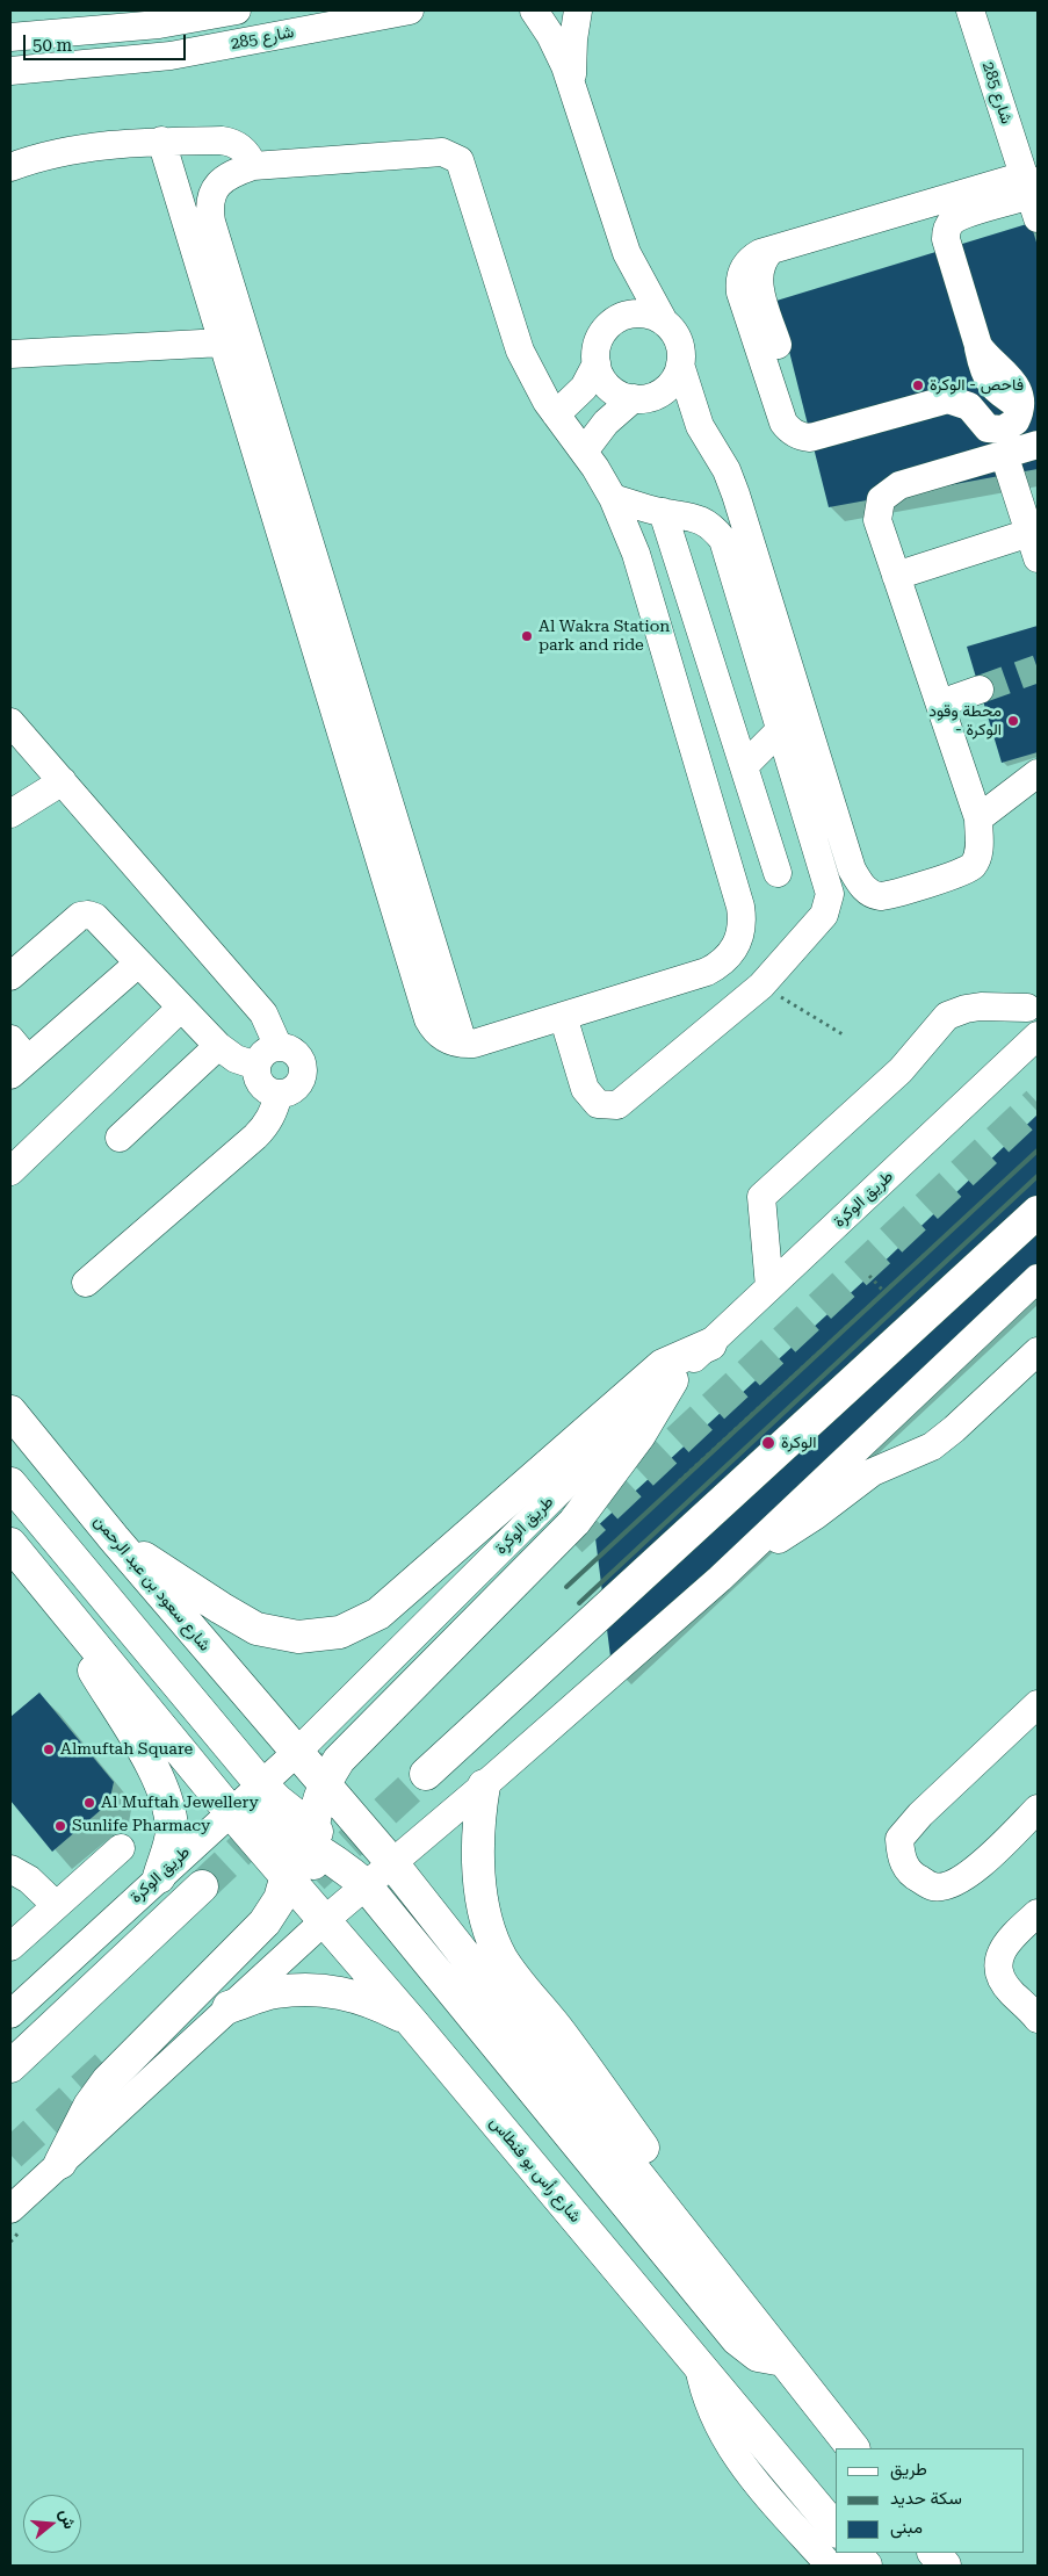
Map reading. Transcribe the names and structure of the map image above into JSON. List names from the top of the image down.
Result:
{
  "streets": {
    "main road": ["شارع سعود بن عبد الرحمن", "شارع رأس بو فنطاس"],
    "street": ["شارع 285", "طريق الوكرة"]
  },
  "crossings": [
    ["طريق الوكرة", "شارع سعود بن عبد الرحمن"],
    ["طريق الوكرة", "شارع رأس بو فنطاس"]
  ],
  "places": [
    "فاحص - الوكرة",
    "Al Wakra Station park and ride",
    "محطة وقود - الوكرة",
    "الوكرة",
    "Almuftah Square",
    "Al Muftah Jewellery",
    "Sunlife Pharmacy"
  ],
  "legend": ["طريق", "سكة حديد", "مبنى"],
  "scale_bar": "50 m",
  "north": "right"
}
